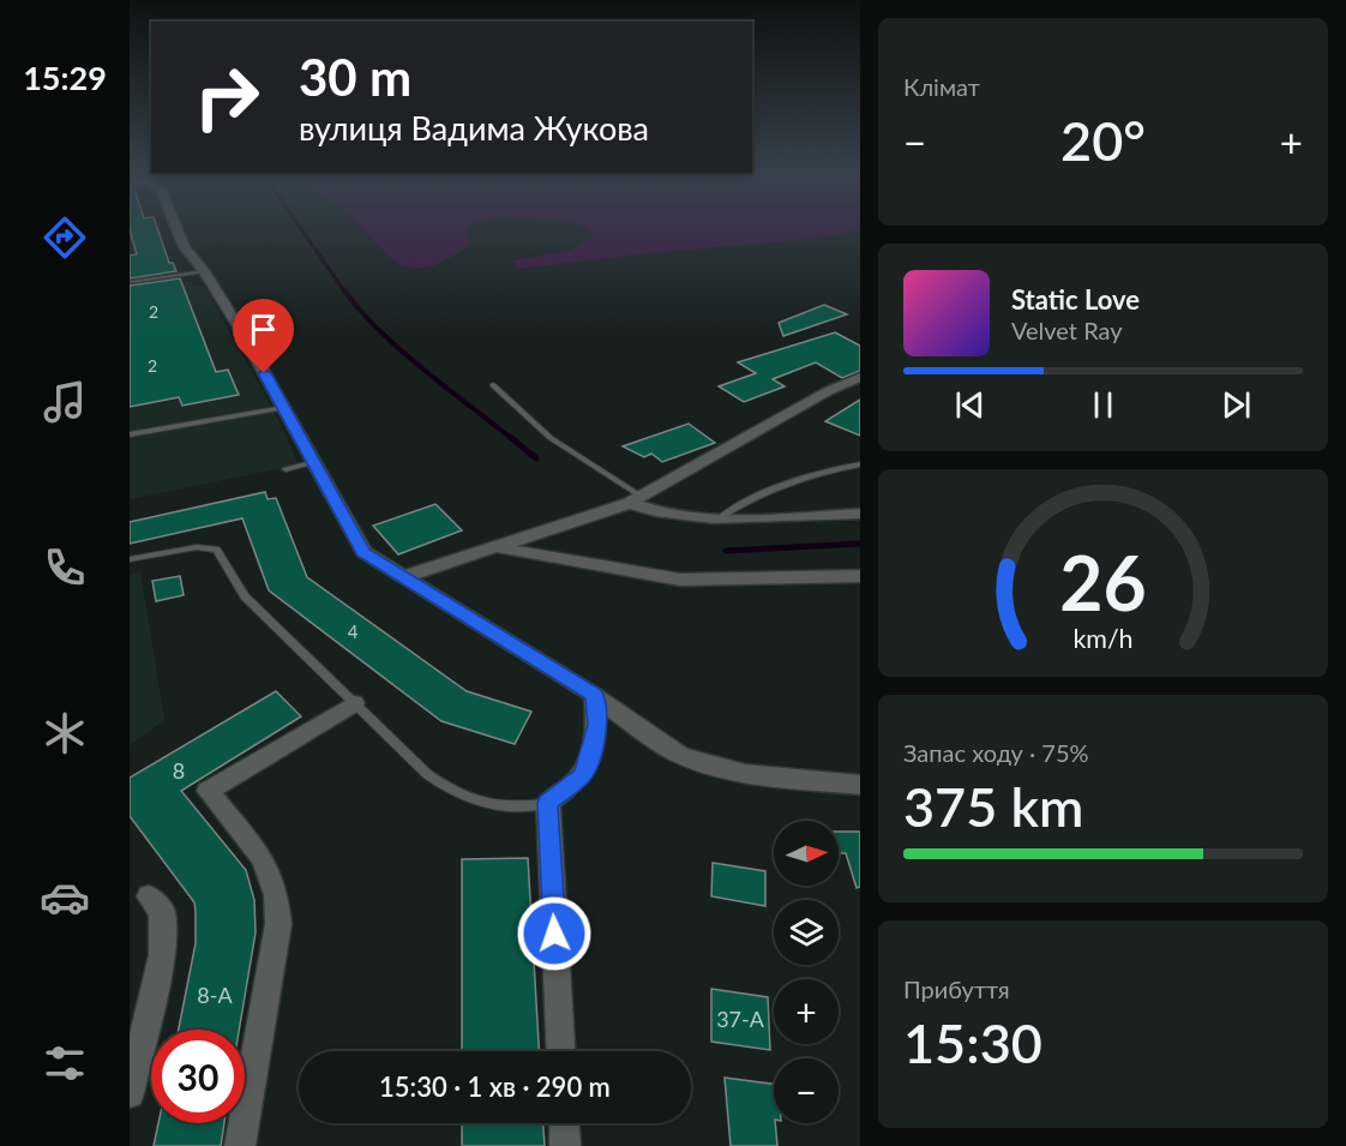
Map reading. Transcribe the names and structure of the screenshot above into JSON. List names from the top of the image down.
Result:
{
  "house_numbers": [
    "2",
    "2",
    "4",
    "8",
    "8-А",
    "37-А"
  ],
  "north": "right",
  "page": {
    "tabs": "15:29",
    "tile": [
      "Клімат",
      ["Запас ходу · 75%", "375 km"],
      ["Прибуття", "15:30"]
    ],
    "turn": ["30 m", "вулиця Вадима Жукова"],
    "heat": ["−", "20°", "+"],
    "song": ["Static Love", "Velvet Ray"],
    "map_buttons": ["+", "−"],
    "limit": "30",
    "trip": "15:30 · 1 хв · 290 m",
    "gauge": ["26", "km/h"]
  }
}
